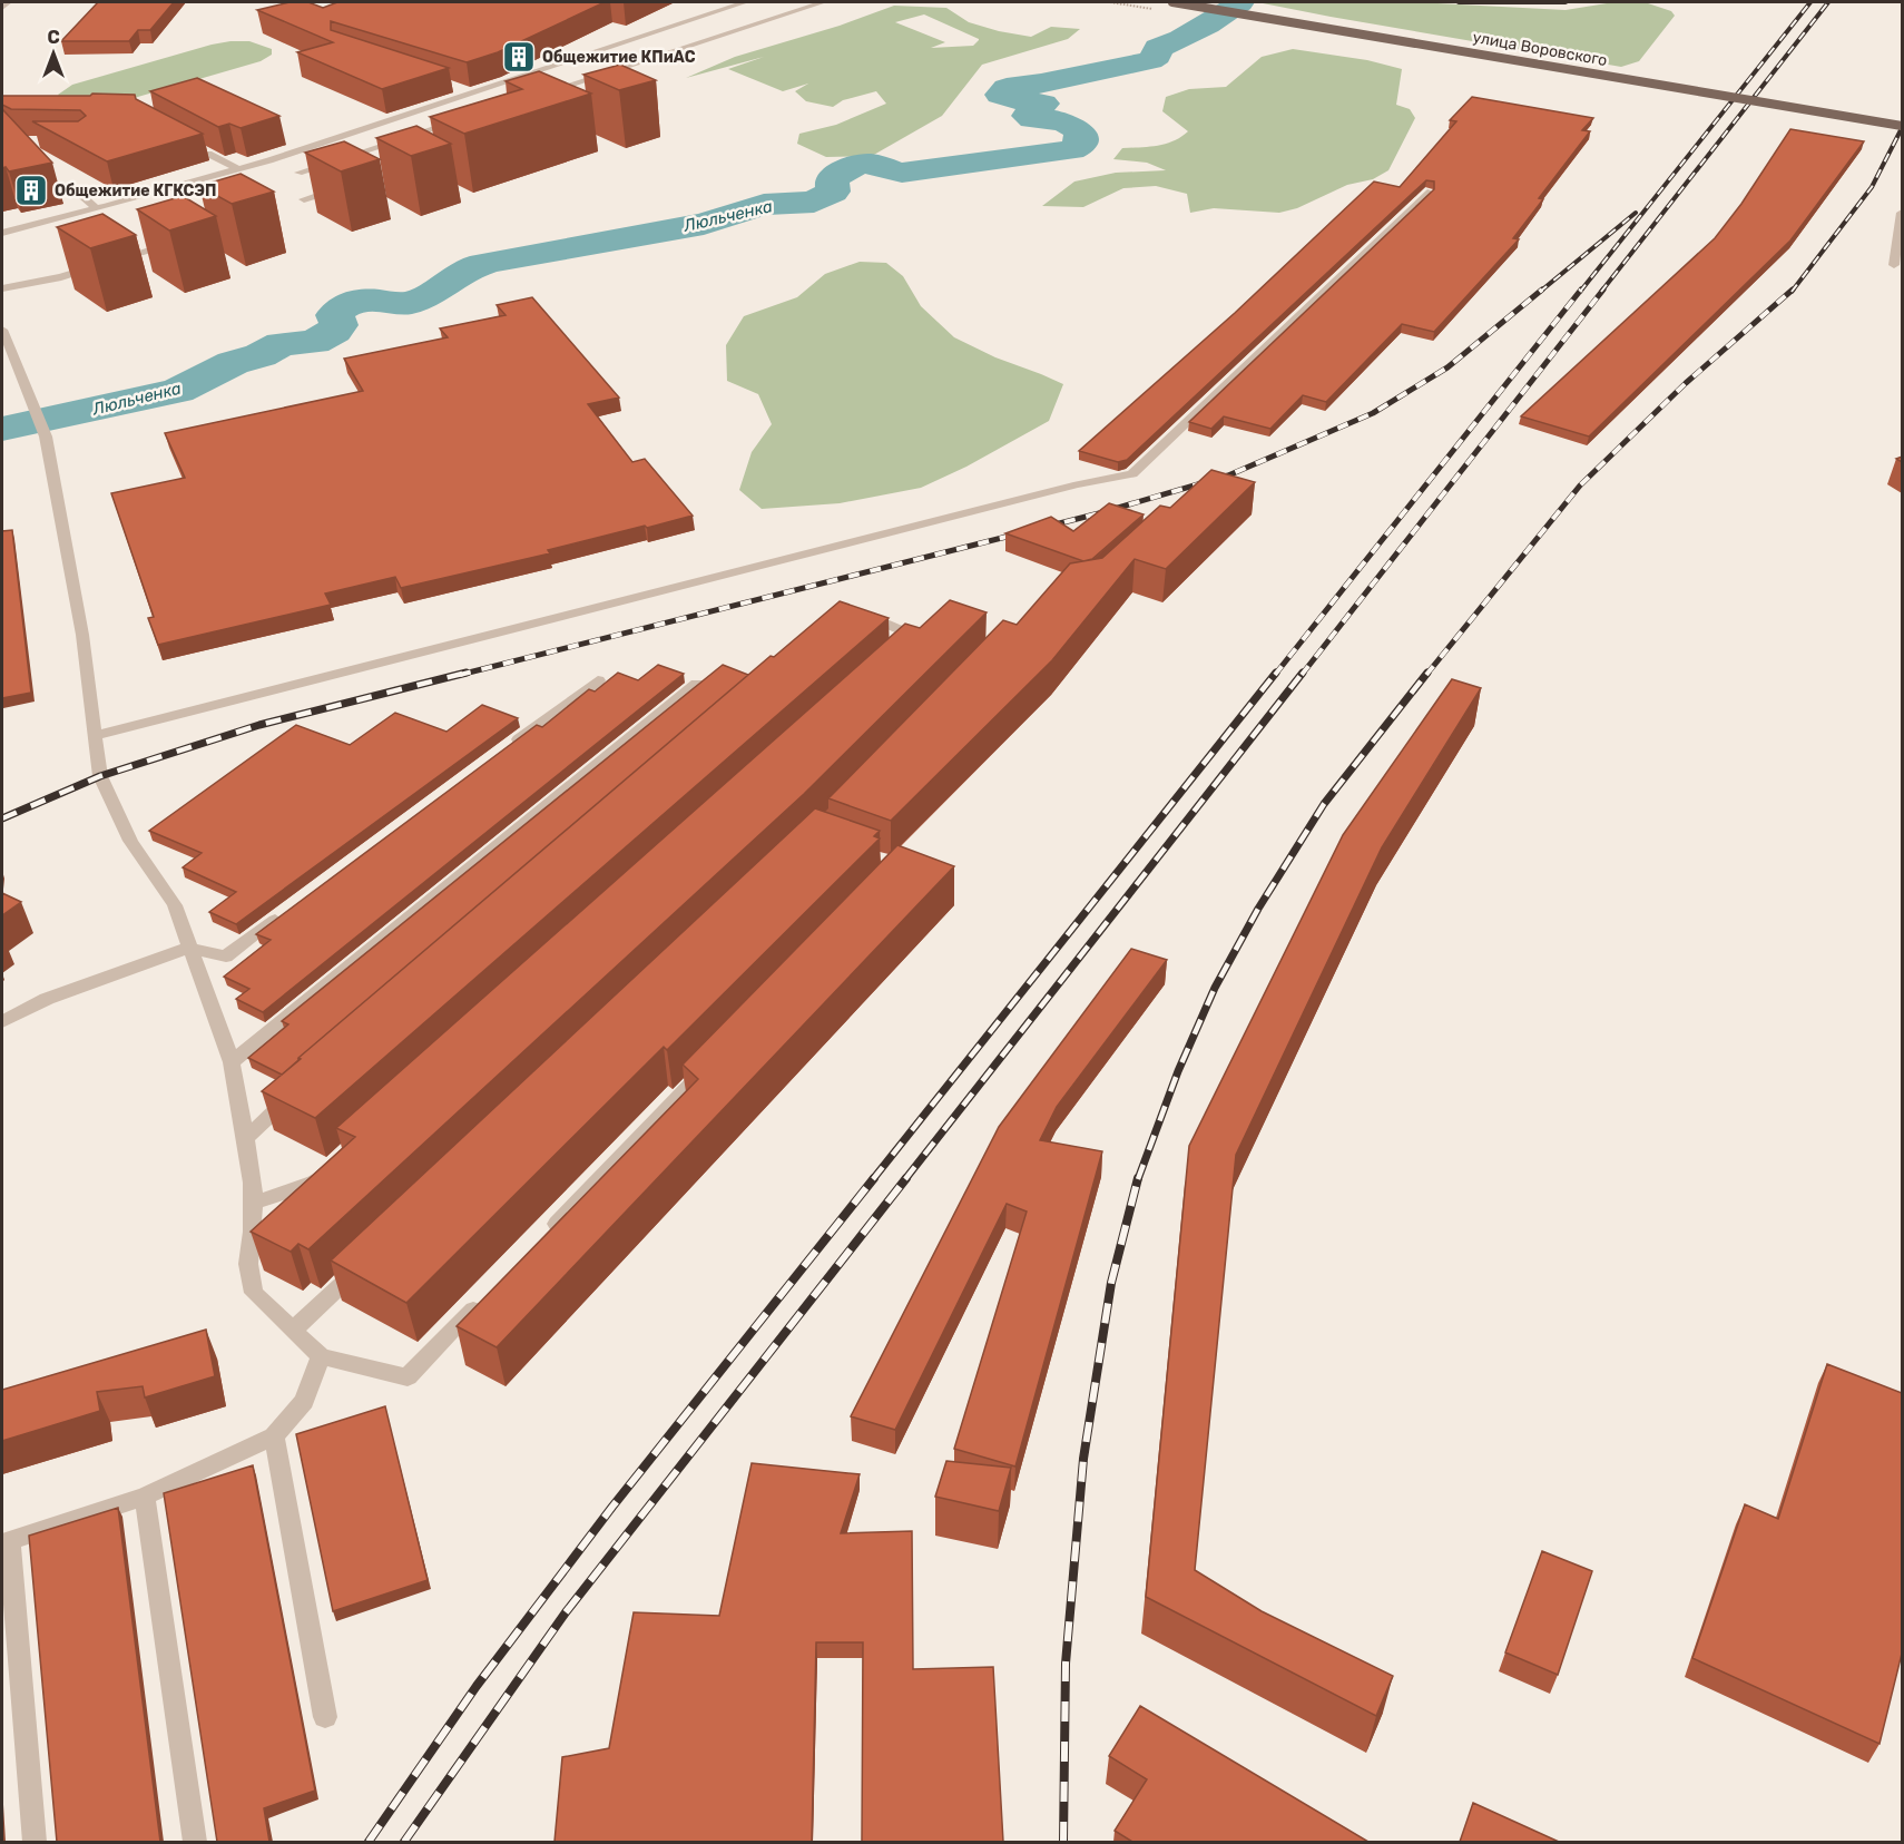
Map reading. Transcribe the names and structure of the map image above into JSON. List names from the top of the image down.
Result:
{
  "streets": {
    "main road": ["улица Воровского"]
  },
  "water": ["Люльченка"],
  "places": {
    "building": ["Общежитие КПиАС", "Общежитие КГКСЭП"]
  },
  "north": "top"
}
